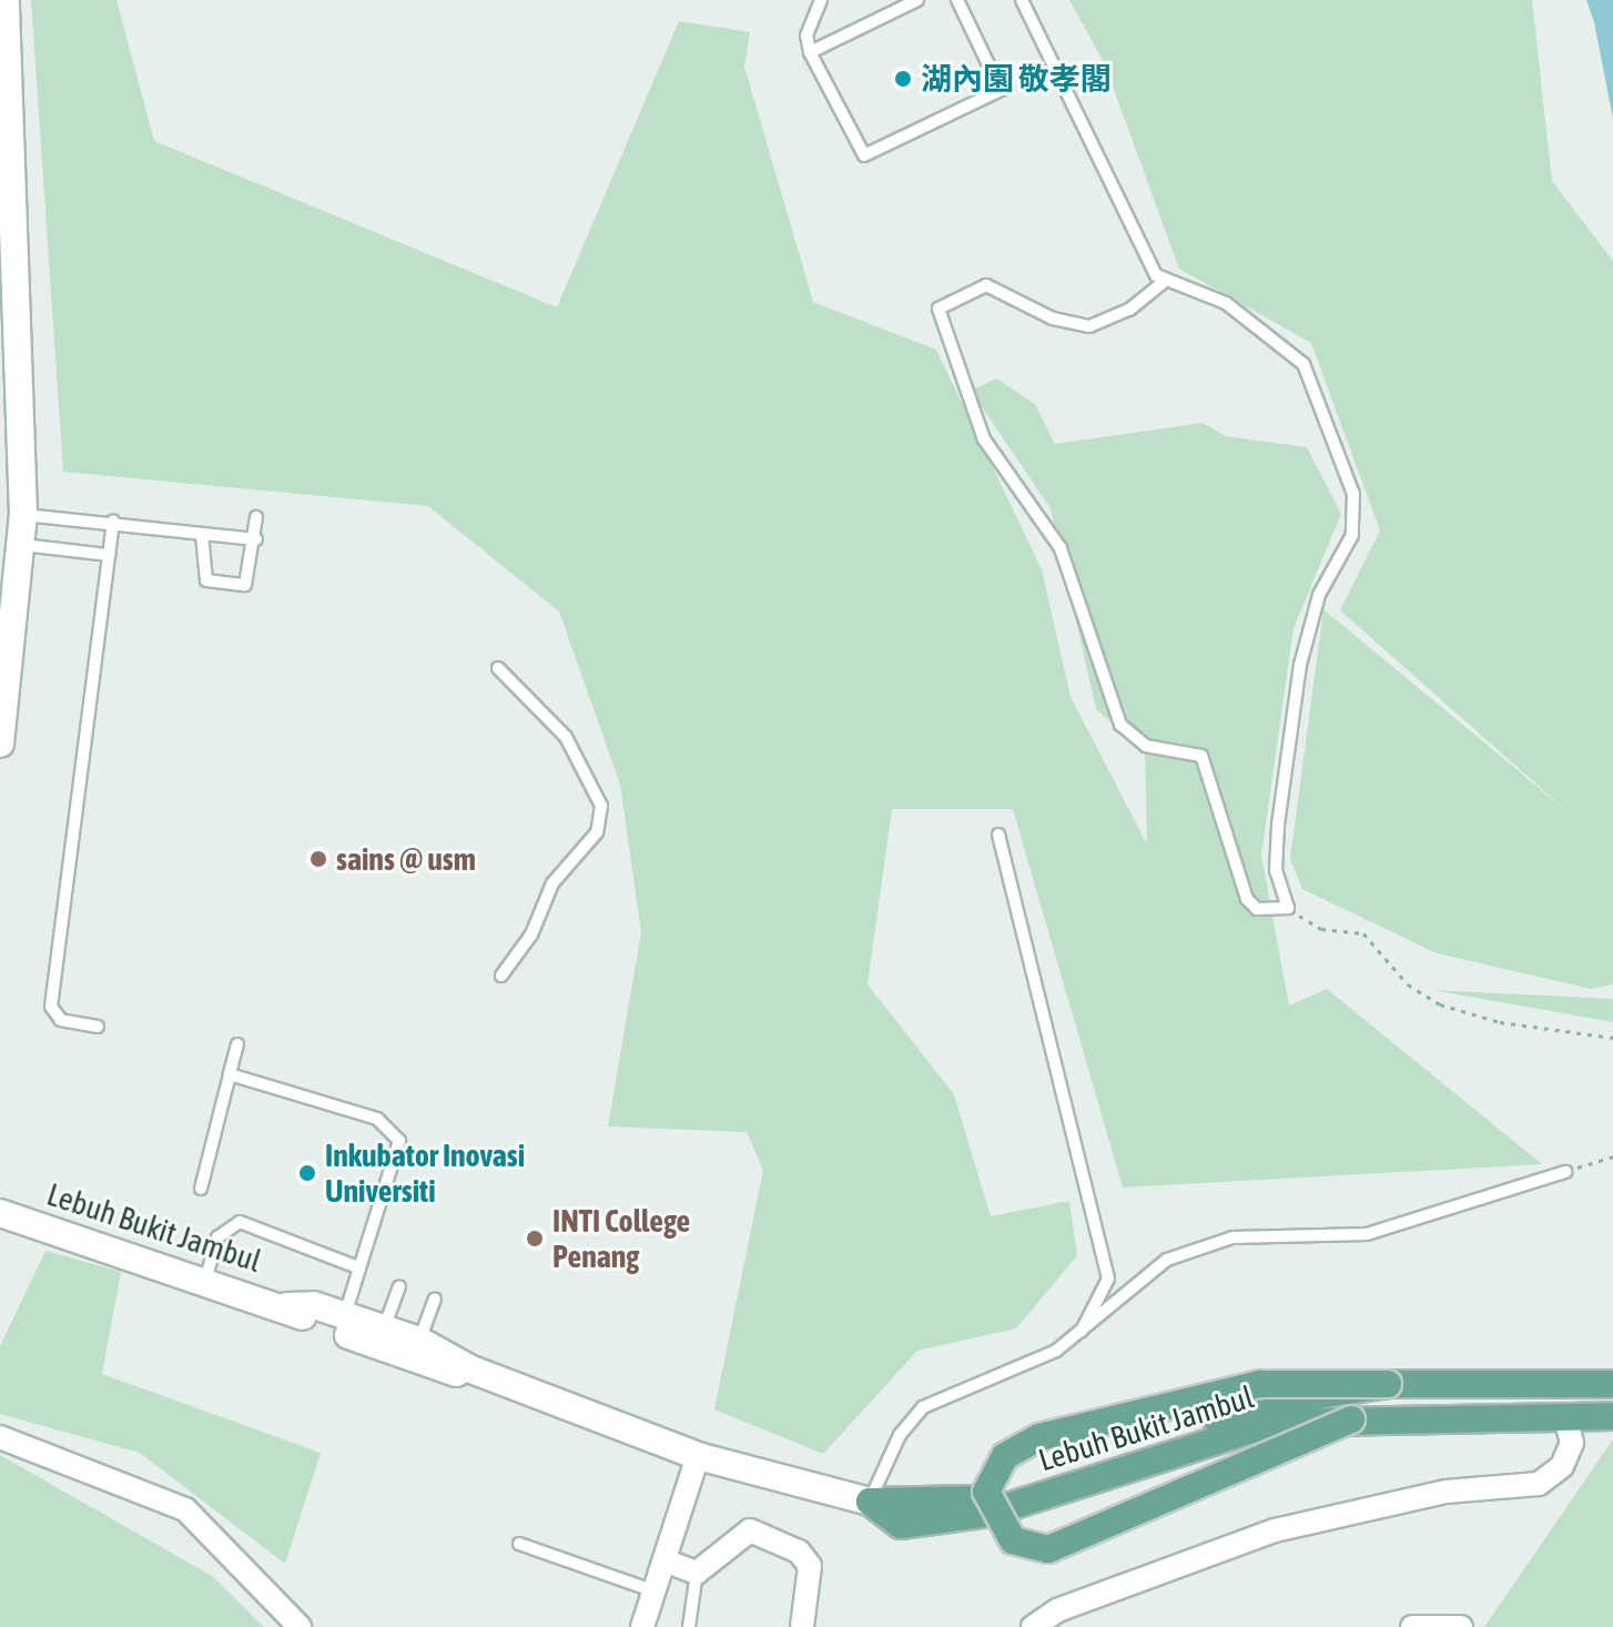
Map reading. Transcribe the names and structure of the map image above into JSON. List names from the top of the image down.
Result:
{
  "streets": {
    "main road": ["Lebuh Bukit Jambul"]
  },
  "places": [
    "湖內園 敬孝閣",
    "sains @ usm",
    "Inkubator Inovasi Universiti",
    "INTI College Penang"
  ]
}
